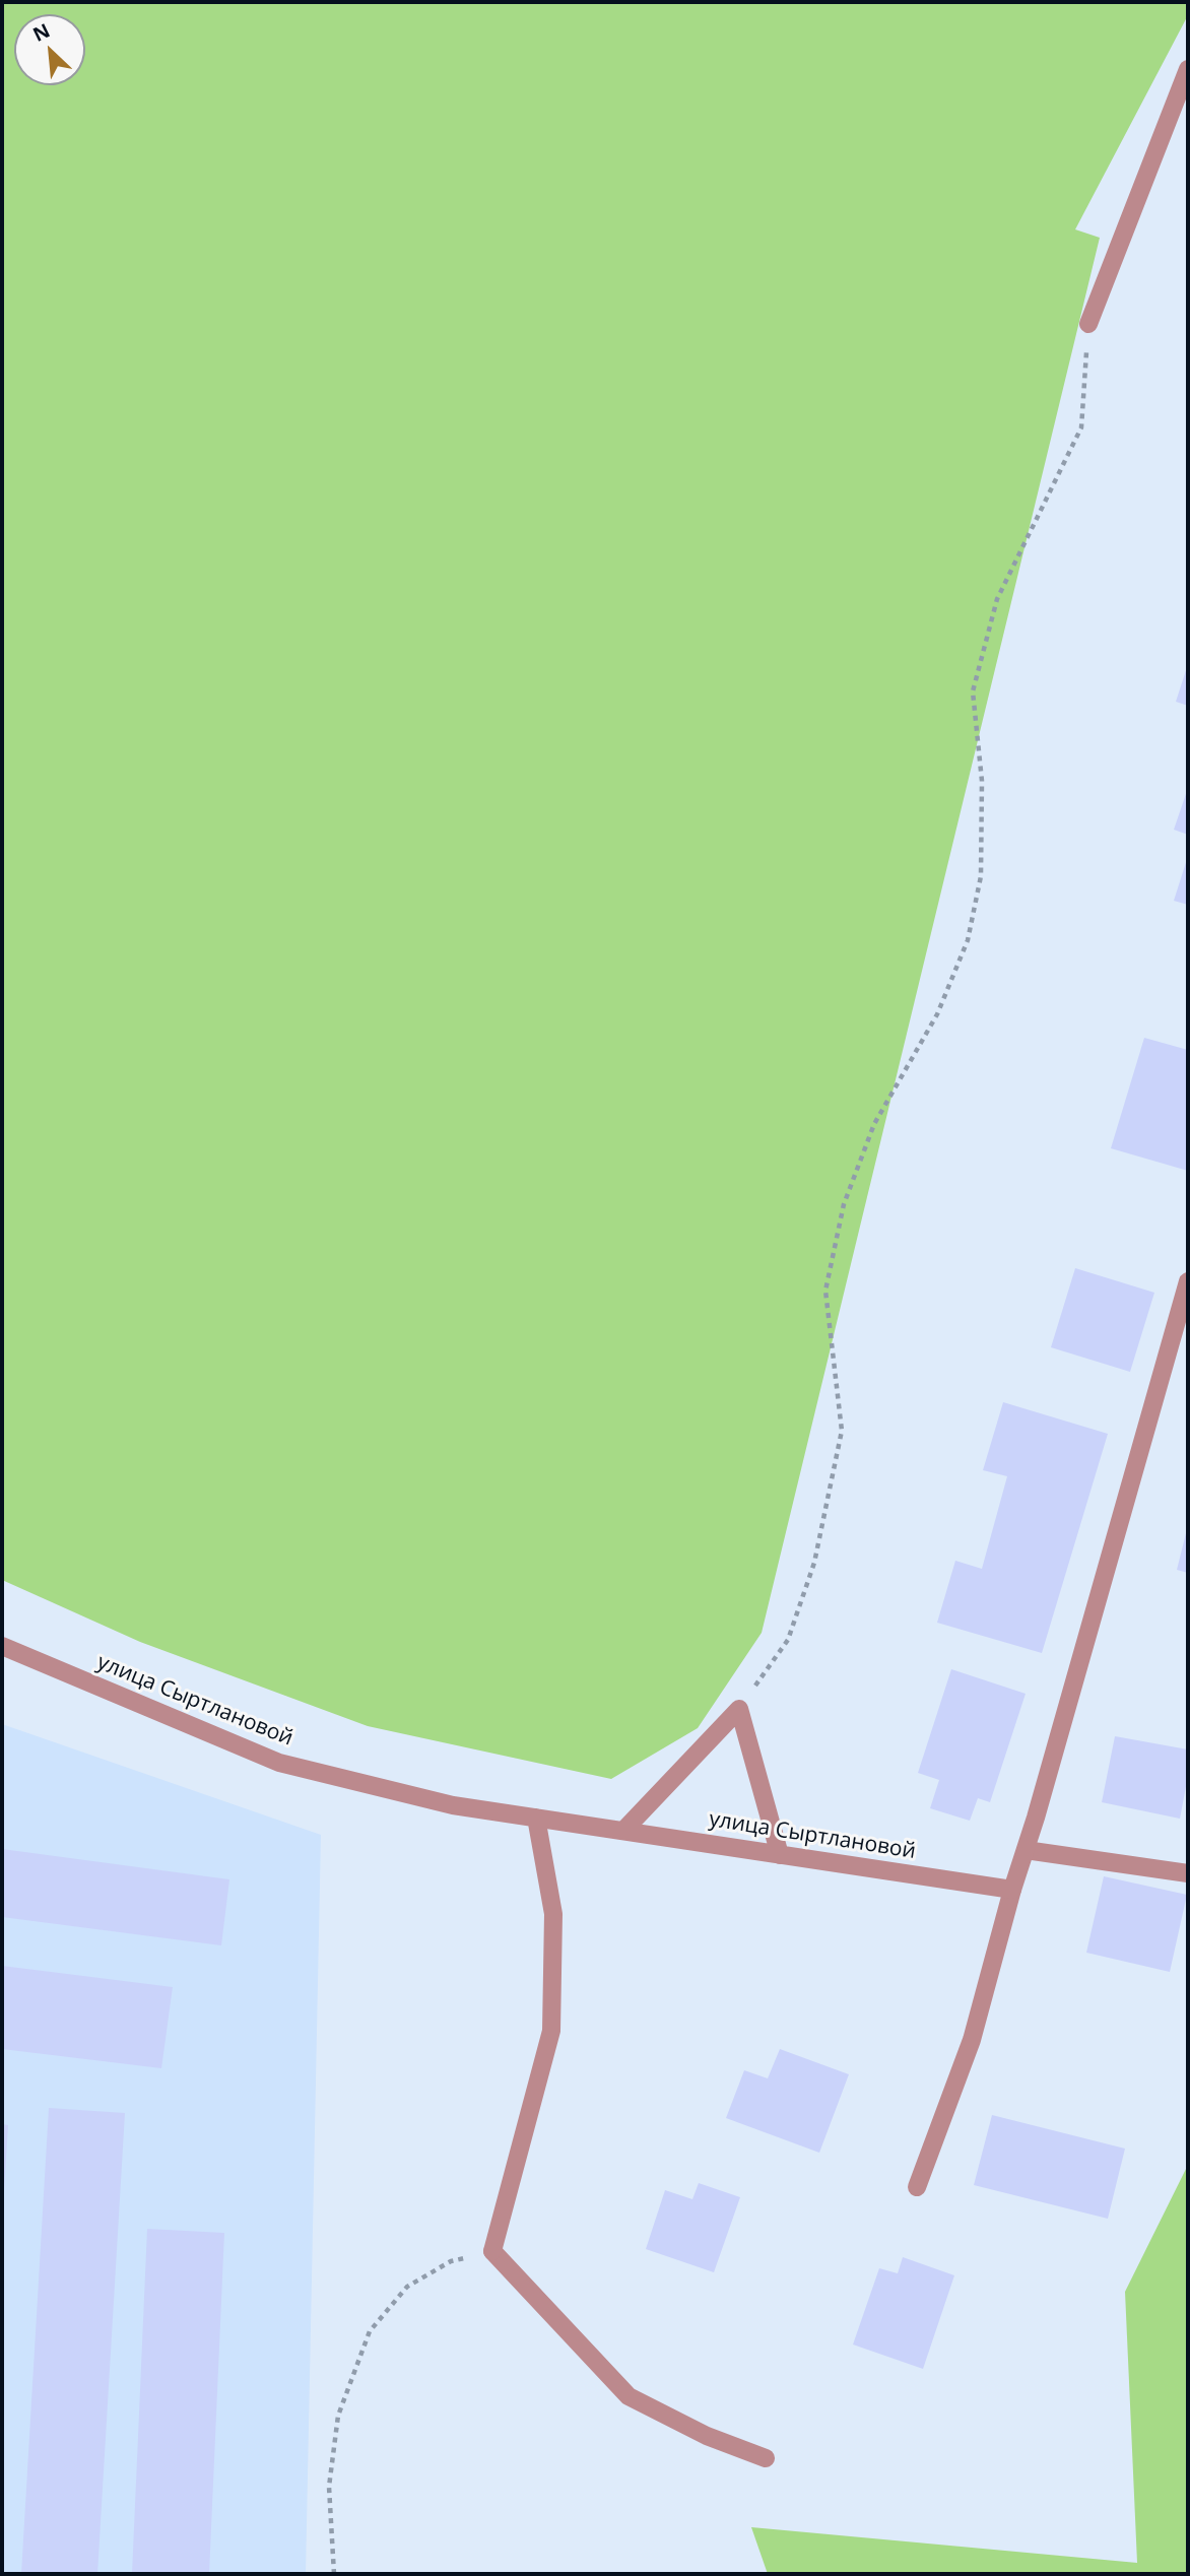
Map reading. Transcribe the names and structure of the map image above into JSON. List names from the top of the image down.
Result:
{
  "streets": {
    "street": ["улица Сыртлановой"]
  },
  "north": "top left"
}
